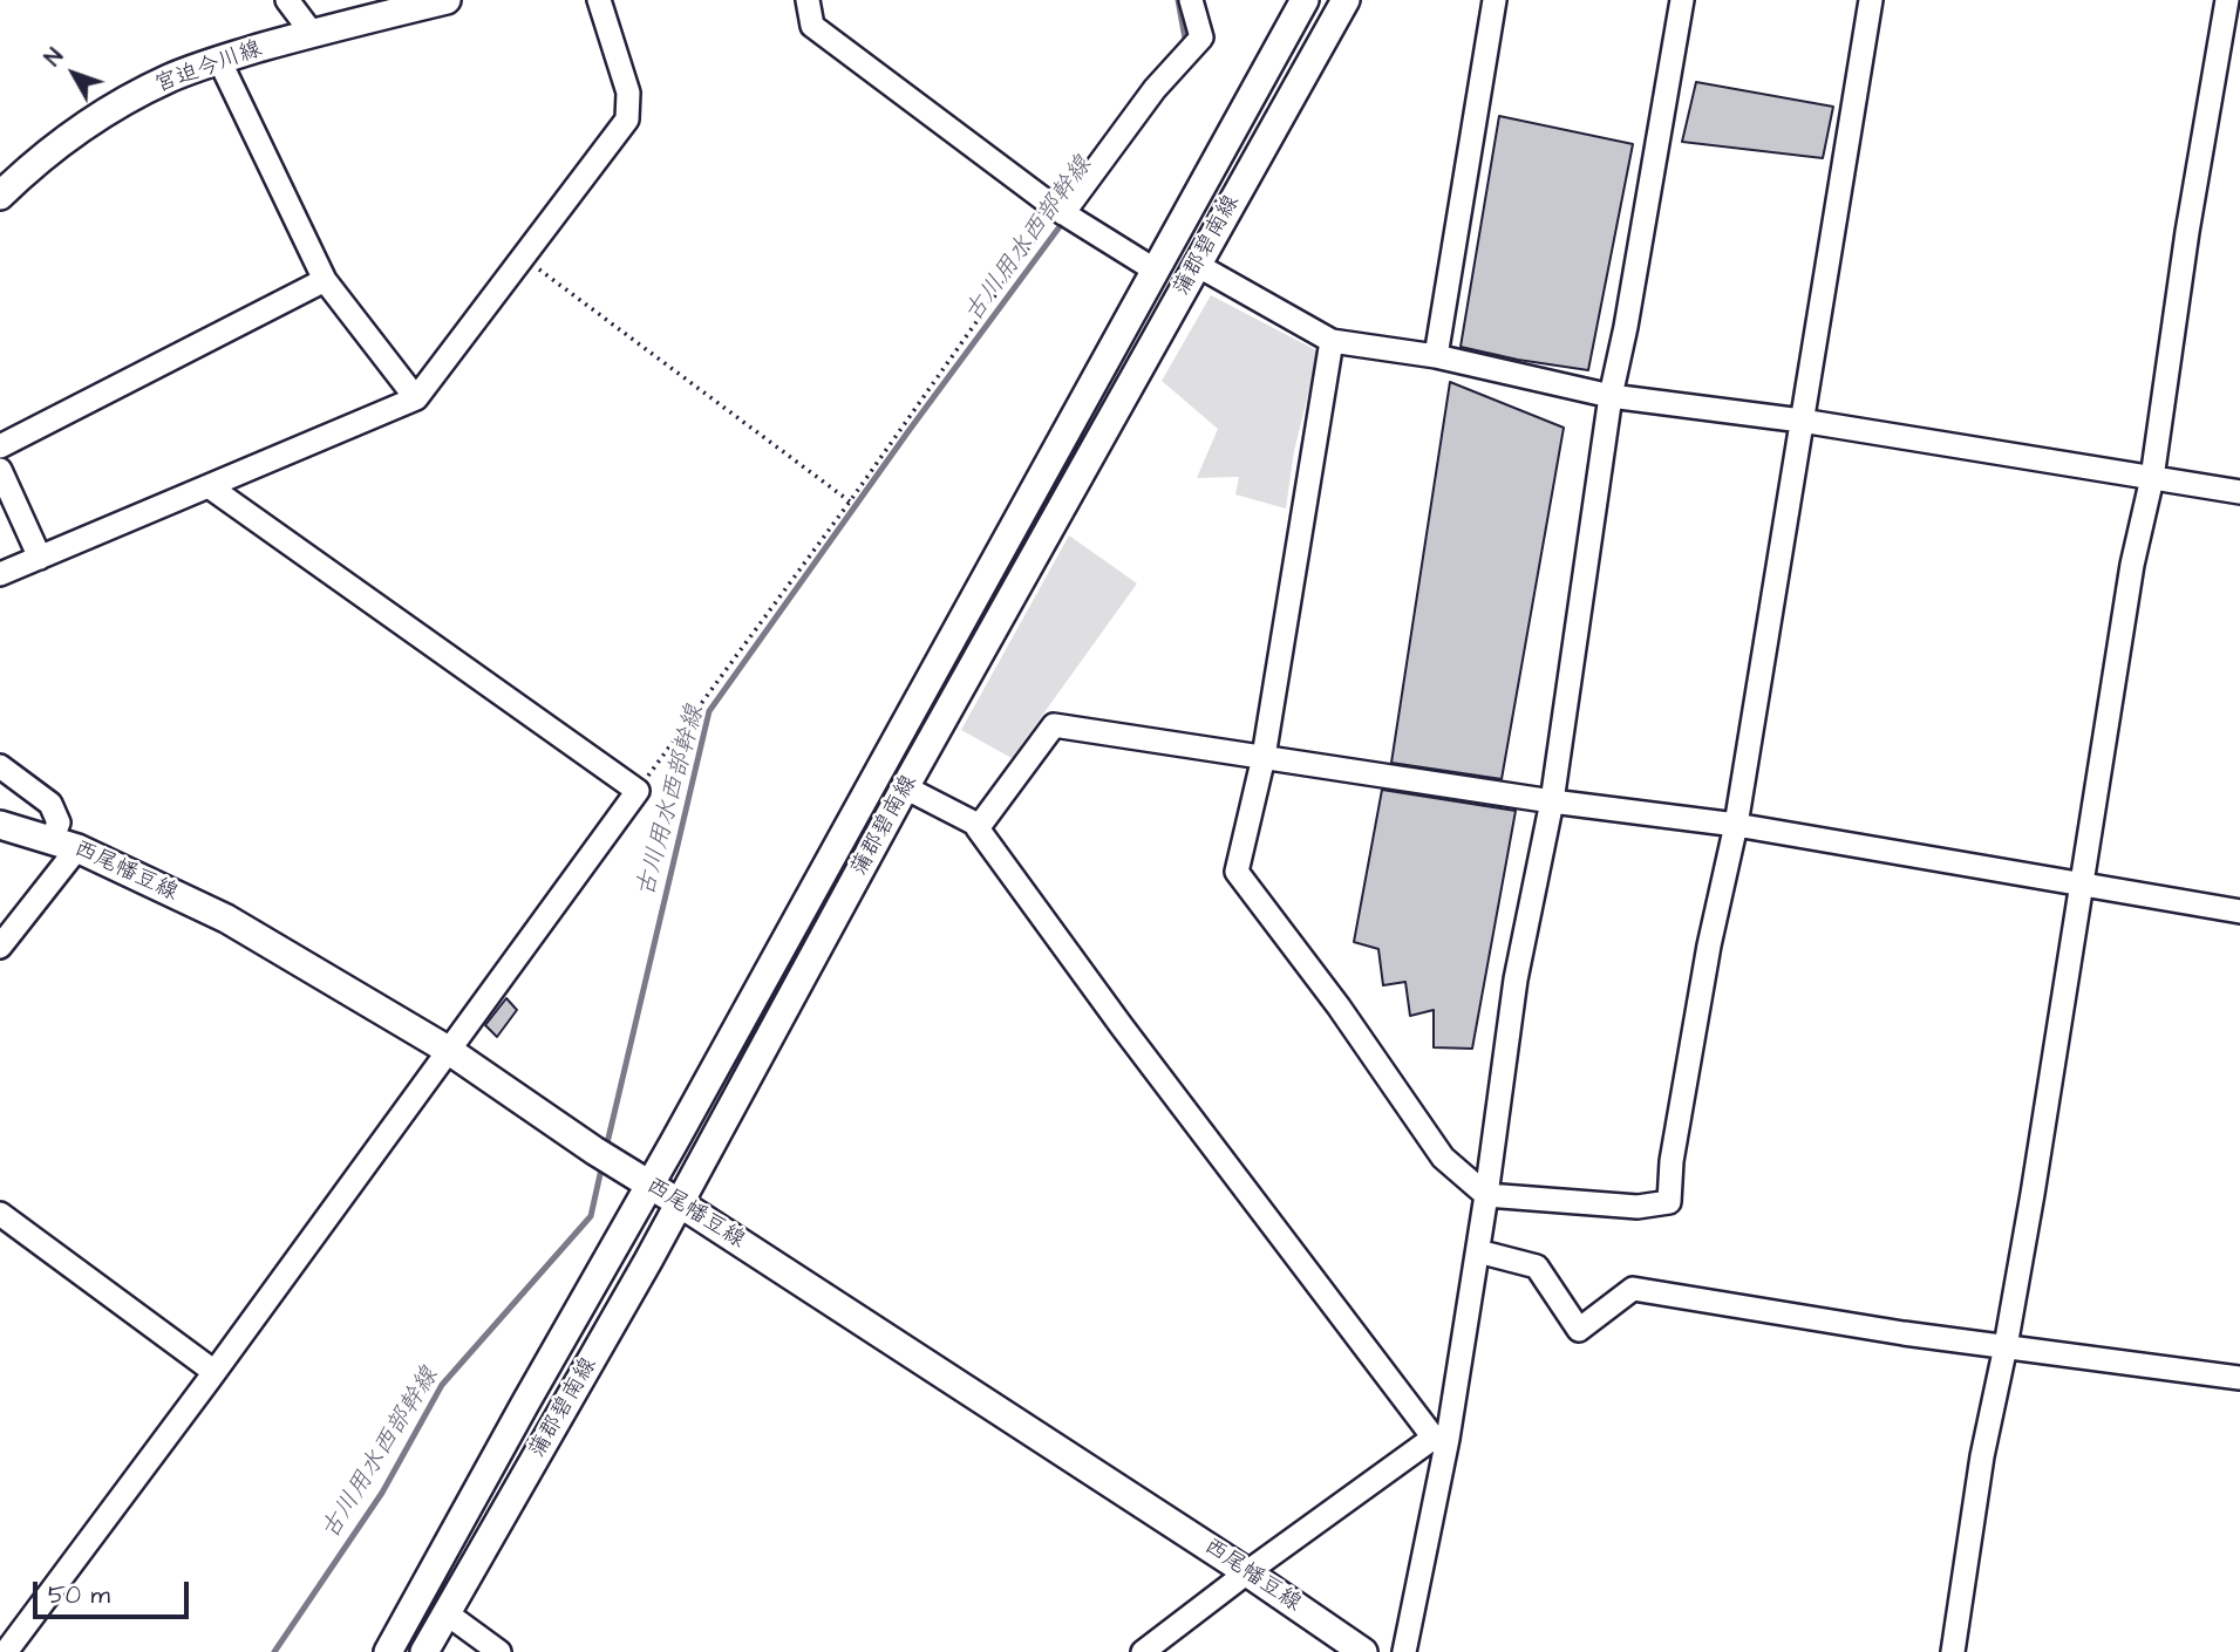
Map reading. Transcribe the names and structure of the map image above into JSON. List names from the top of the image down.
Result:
{
  "streets": {
    "main road": ["宮迫今川線", "蒲郡碧南線", "西尾幡豆線"]
  },
  "crossings": [
    ["蒲郡碧南線", "西尾幡豆線"]
  ],
  "water": ["古川用水西部幹線"],
  "scale_bar": "50 m",
  "north": "top left"
}
